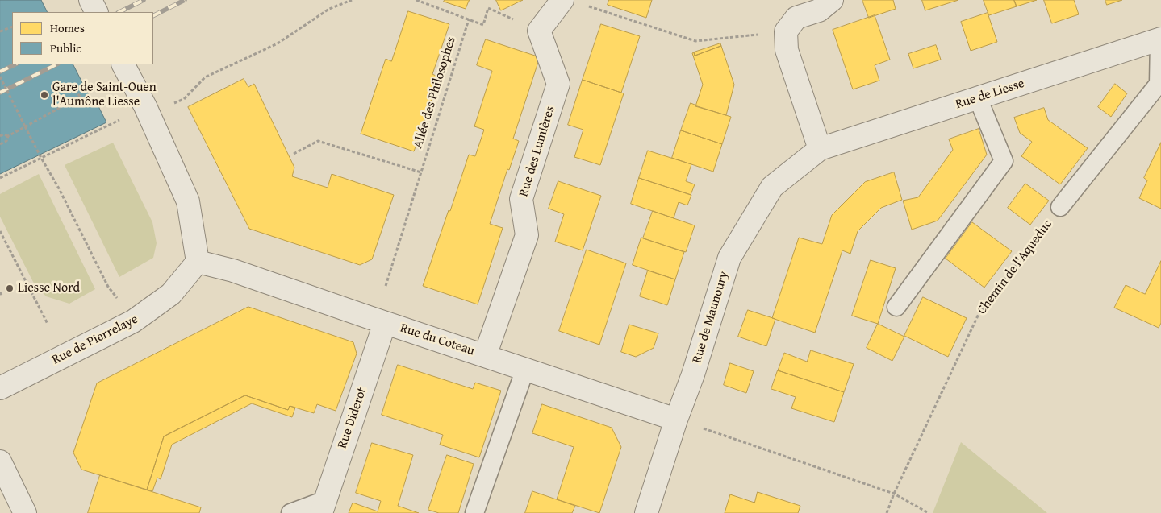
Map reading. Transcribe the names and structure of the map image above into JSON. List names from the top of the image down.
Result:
{
  "streets": {
    "street": [
      "Rue de Liesse",
      "Rue des Lumières",
      "Rue de Maunoury",
      "Rue de Pierrelaye",
      "Rue du Coteau",
      "Rue Diderot"
    ],
    "lane": ["Chemin de l'Aqueduc"],
    "path": ["Allée des Philosophes"]
  },
  "crossings": [
    ["Rue de Liesse", "Chemin de l'Aqueduc"],
    ["Rue de Liesse", "Rue de Maunoury"],
    ["Rue des Lumières", "Rue du Coteau"],
    ["Rue de Maunoury", "Rue du Coteau"],
    ["Rue de Pierrelaye", "Rue du Coteau"],
    ["Rue du Coteau", "Rue Diderot"]
  ],
  "places": ["Gare de Saint-Ouen l'Aumône Liesse", "Liesse Nord"],
  "legend": ["Homes", "Public"]
}
